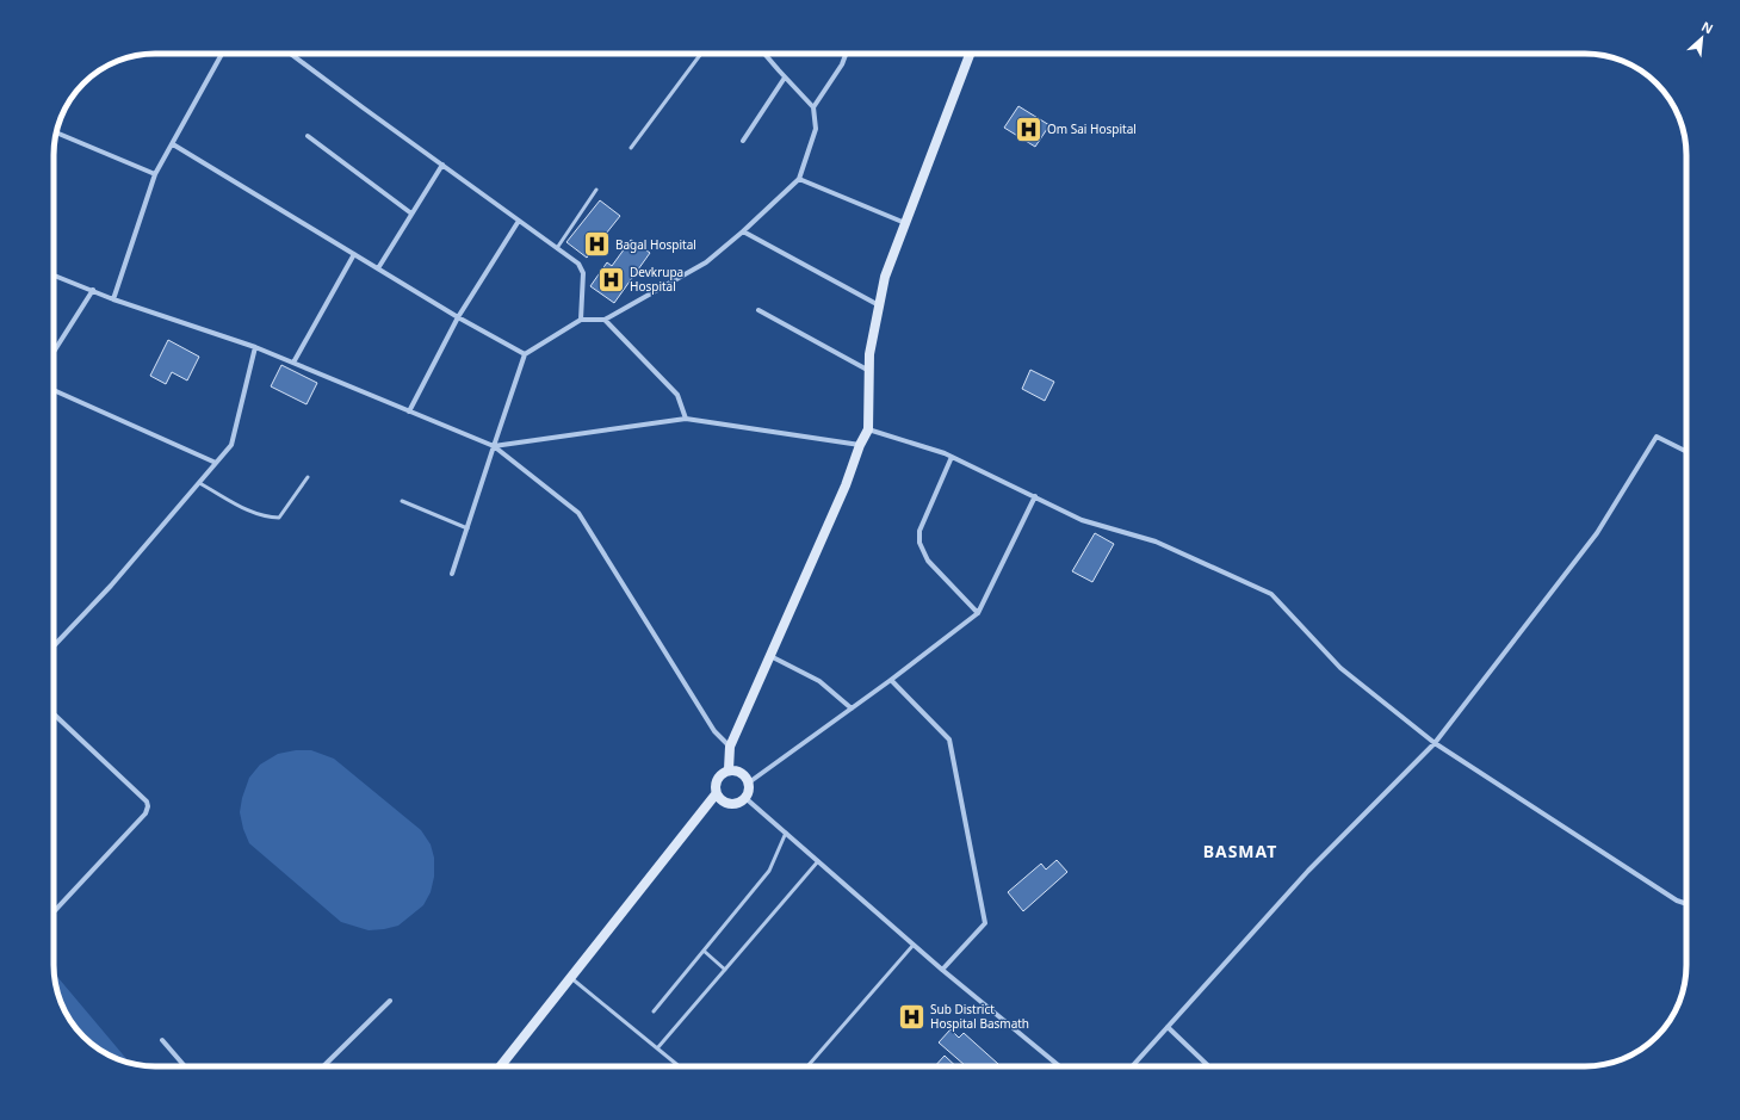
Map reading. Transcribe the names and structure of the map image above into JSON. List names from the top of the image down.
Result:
{
  "districts": ["BASMAT"],
  "places": {
    "hospital": [
      "Om Sai Hospital",
      "Bagal Hospital",
      "Devkrupa Hospital",
      "Sub District Hospital Basmath"
    ]
  },
  "north": "top right"
}
